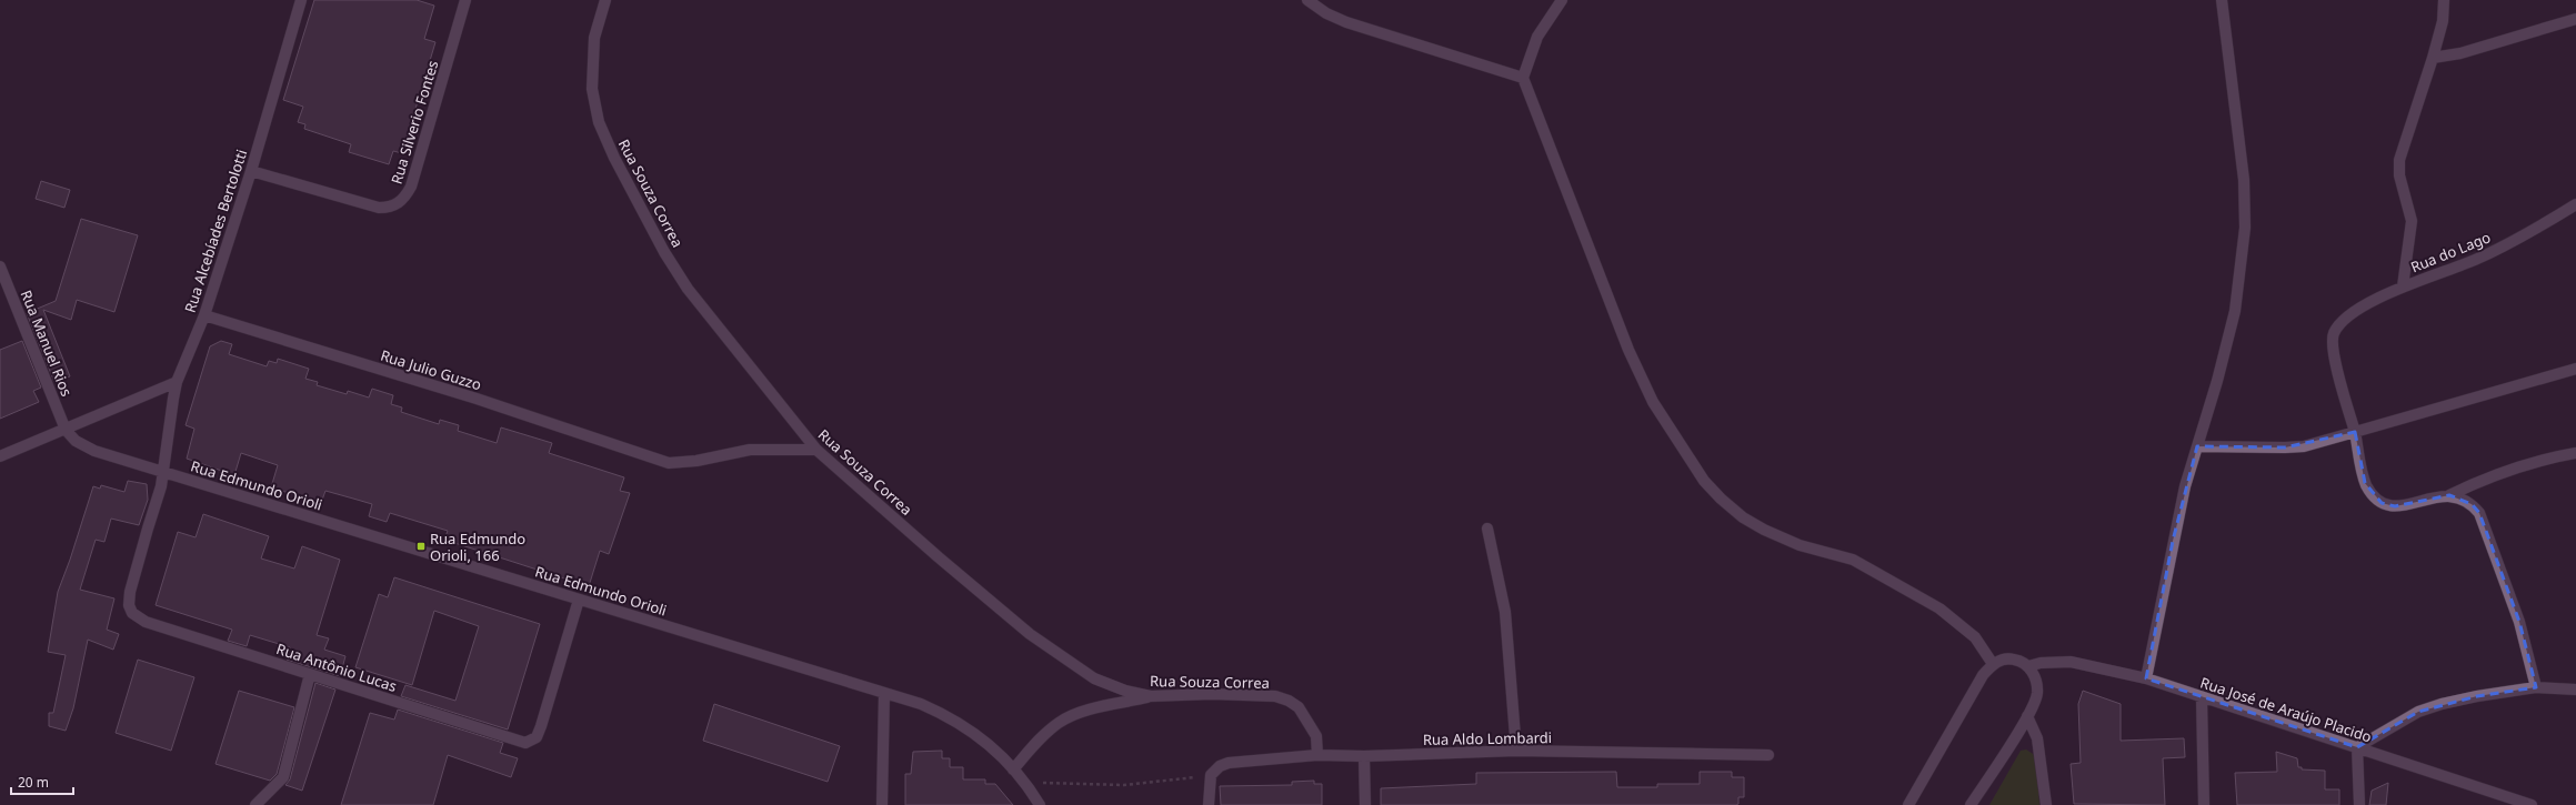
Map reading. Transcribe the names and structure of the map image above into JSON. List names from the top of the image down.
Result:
{
  "streets": {
    "street": [
      "Rua Silverio Fontes",
      "Rua Souza Correa",
      "Rua Alcebíades Bertolotti",
      "Rua do Lago",
      "Rua Manuel Rios",
      "Rua Julio Guzzo",
      "Rua Edmundo Orioli",
      "Rua Antônio Lucas",
      "Rua José de Araújo Placido",
      "Rua Aldo Lombardi"
    ]
  },
  "crossings": [
    ["Rua Silverio Fontes", "Rua Alcebíades Bertolotti"],
    ["Rua Souza Correa", "Rua Julio Guzzo"],
    ["Rua Souza Correa", "Rua Aldo Lombardi"],
    ["Rua Alcebíades Bertolotti", "Rua Julio Guzzo"],
    ["Rua Alcebíades Bertolotti", "Rua Edmundo Orioli"],
    ["Rua Alcebíades Bertolotti", "Rua Antônio Lucas"],
    ["Rua Manuel Rios", "Rua Edmundo Orioli"],
    ["Rua Edmundo Orioli", "Rua Antônio Lucas"]
  ],
  "places": {
    "transit": ["Rua Edmundo Orioli, 166"]
  },
  "scale_bar": "20 m"
}
